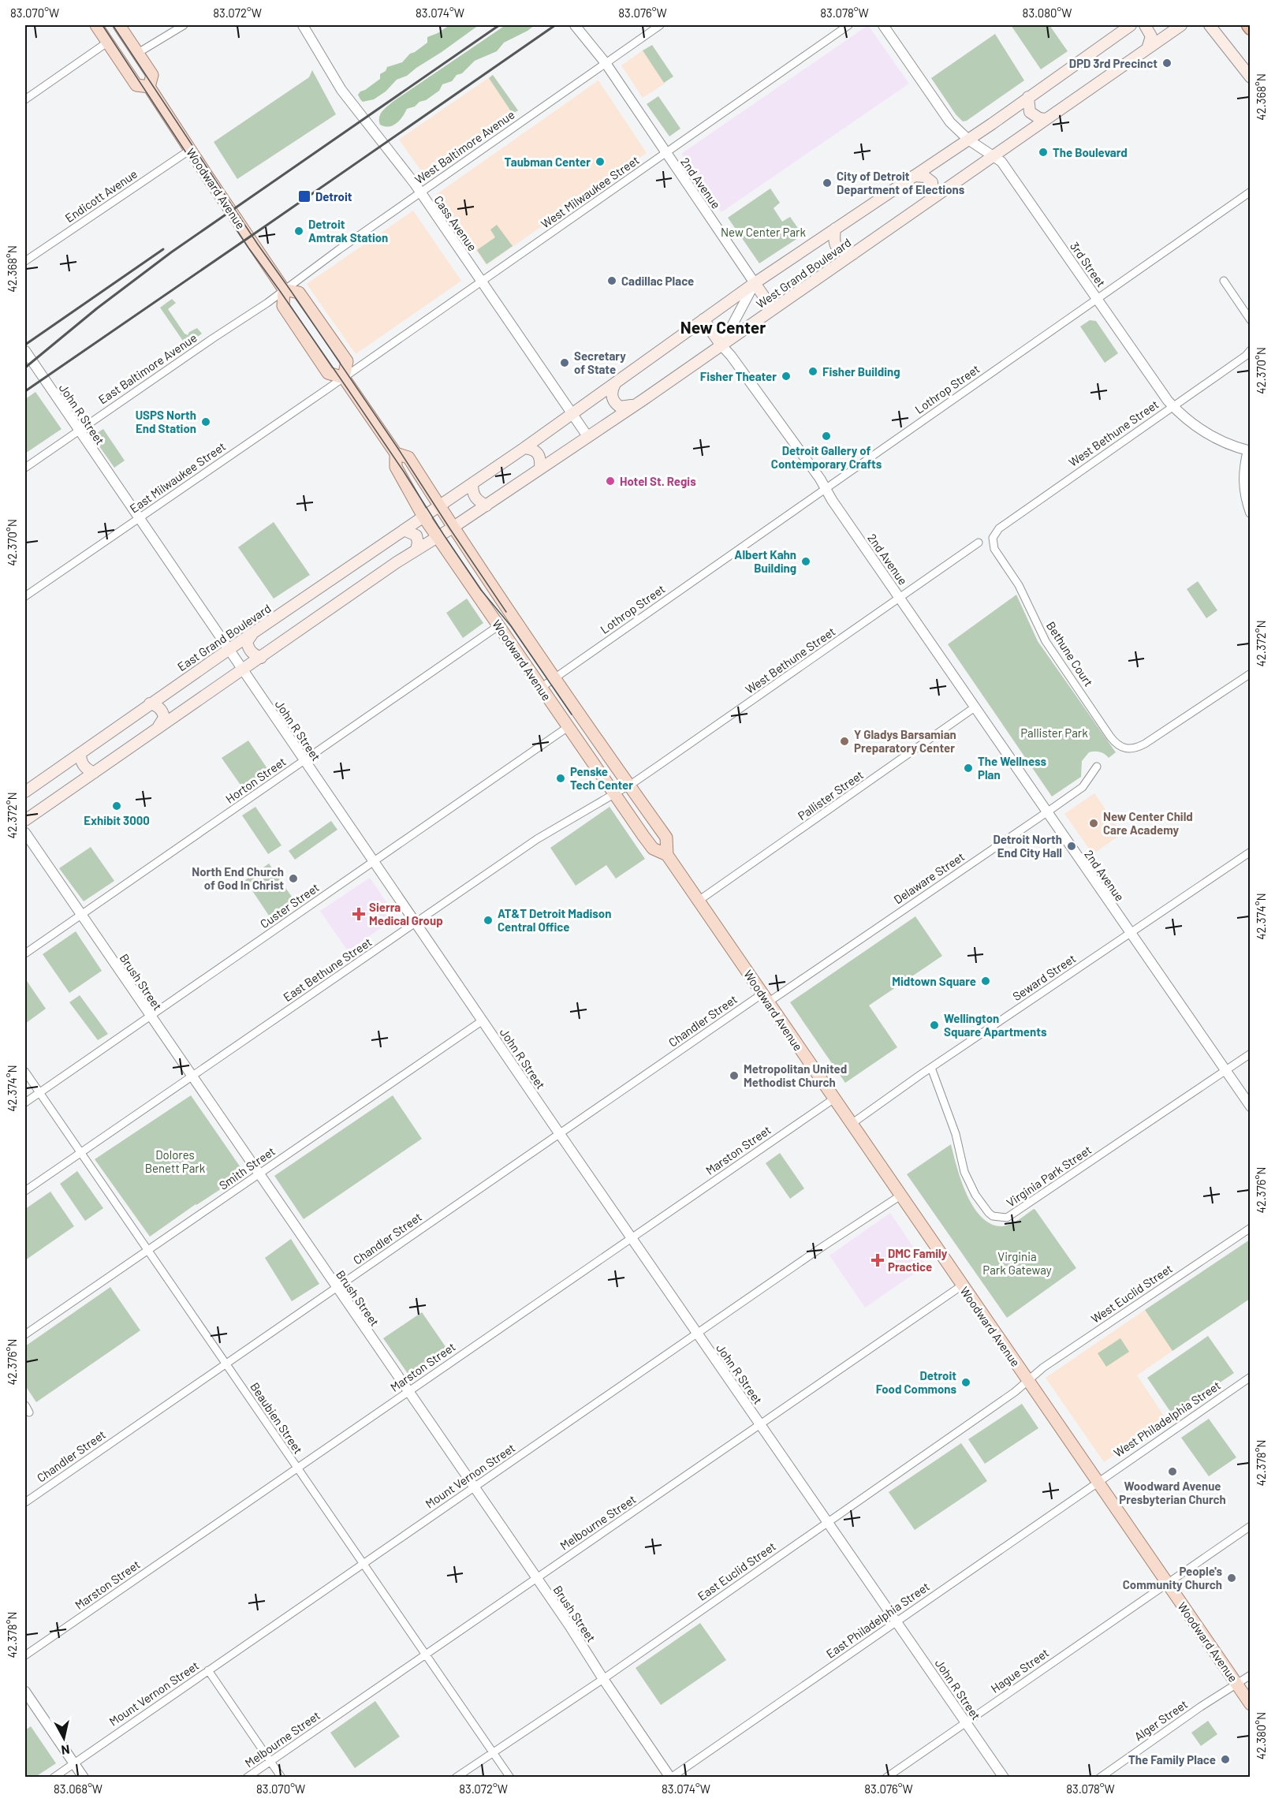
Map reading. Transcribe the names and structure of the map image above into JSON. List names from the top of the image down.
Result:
{
  "streets": {
    "main road": ["Woodward Avenue", "West Grand Boulevard", "East Grand Boulevard"],
    "street": [
      "West Baltimore Avenue",
      "2nd Avenue",
      "West Milwaukee Street",
      "Endicott Avenue",
      "Cass Avenue",
      "3rd Street",
      "East Baltimore Avenue",
      "Lothrop Street",
      "John R Street",
      "West Bethune Street",
      "East Milwaukee Street",
      "Bethune Court",
      "Horton Street",
      "Pallister Street",
      "Delaware Street",
      "Custer Street",
      "East Bethune Street",
      "Seward Street",
      "Brush Street",
      "Chandler Street",
      "Marston Street",
      "Smith Street",
      "Virginia Park Street",
      "West Euclid Street",
      "Beaubien Street",
      "West Philadelphia Street",
      "Mount Vernon Street",
      "Melbourne Street",
      "East Euclid Street",
      "East Philadelphia Street",
      "Hague Street",
      "Alger Street"
    ]
  },
  "crossings": [
    ["West Baltimore Avenue", "2nd Avenue"],
    ["West Baltimore Avenue", "Woodward Avenue"],
    ["West Baltimore Avenue", "Cass Avenue"],
    ["West Baltimore Avenue", "East Baltimore Avenue"],
    ["2nd Avenue", "West Milwaukee Street"],
    ["2nd Avenue", "West Grand Boulevard"],
    ["2nd Avenue", "Lothrop Street"],
    ["2nd Avenue", "West Bethune Street"],
    ["2nd Avenue", "Pallister Street"],
    ["2nd Avenue", "Delaware Street"],
    ["2nd Avenue", "Seward Street"],
    ["2nd Avenue", "Virginia Park Street"],
    ["Woodward Avenue", "West Milwaukee Street"],
    ["Woodward Avenue", "Endicott Avenue"],
    ["Woodward Avenue", "West Grand Boulevard"],
    ["Woodward Avenue", "East Baltimore Avenue"],
    ["Woodward Avenue", "Lothrop Street"],
    ["Woodward Avenue", "West Bethune Street"],
    ["Woodward Avenue", "East Milwaukee Street"],
    ["Woodward Avenue", "East Grand Boulevard"],
    ["Woodward Avenue", "Horton Street"],
    ["Woodward Avenue", "Pallister Street"],
    ["Woodward Avenue", "Delaware Street"],
    ["Woodward Avenue", "Custer Street"],
    ["Woodward Avenue", "East Bethune Street"],
    ["Woodward Avenue", "Seward Street"],
    ["Woodward Avenue", "Chandler Street"],
    ["Woodward Avenue", "Marston Street"],
    ["Woodward Avenue", "West Euclid Street"],
    ["Woodward Avenue", "West Philadelphia Street"],
    ["Woodward Avenue", "Mount Vernon Street"],
    ["Woodward Avenue", "Melbourne Street"],
    ["Woodward Avenue", "East Euclid Street"],
    ["Woodward Avenue", "East Philadelphia Street"],
    ["Woodward Avenue", "Hague Street"],
    ["Woodward Avenue", "Alger Street"],
    ["West Milwaukee Street", "Cass Avenue"],
    ["West Milwaukee Street", "East Milwaukee Street"],
    ["Cass Avenue", "West Grand Boulevard"],
    ["3rd Street", "West Grand Boulevard"],
    ["3rd Street", "Lothrop Street"],
    ["3rd Street", "West Bethune Street"],
    ["West Grand Boulevard", "East Grand Boulevard"],
    ["East Baltimore Avenue", "John R Street"],
    ["John R Street", "East Milwaukee Street"],
    ["John R Street", "East Grand Boulevard"],
    ["John R Street", "Horton Street"],
    ["John R Street", "Custer Street"],
    ["John R Street", "East Bethune Street"],
    ["John R Street", "Chandler Street"],
    ["John R Street", "Marston Street"],
    ["John R Street", "Smith Street"],
    ["John R Street", "Mount Vernon Street"],
    ["John R Street", "Melbourne Street"],
    ["John R Street", "East Euclid Street"],
    ["John R Street", "East Philadelphia Street"],
    ["John R Street", "Hague Street"],
    ["West Bethune Street", "Bethune Court"],
    ["West Bethune Street", "East Bethune Street"],
    ["Horton Street", "Brush Street"],
    ["Delaware Street", "Chandler Street"],
    ["Custer Street", "Brush Street"],
    ["Custer Street", "Beaubien Street"],
    ["East Bethune Street", "Brush Street"],
    ["East Bethune Street", "Beaubien Street"],
    ["Seward Street", "Virginia Park Street"],
    ["Brush Street", "Chandler Street"],
    ["Brush Street", "Marston Street"],
    ["Brush Street", "Smith Street"],
    ["Brush Street", "Mount Vernon Street"],
    ["Brush Street", "Melbourne Street"],
    ["Brush Street", "East Euclid Street"],
    ["Brush Street", "East Philadelphia Street"],
    ["Chandler Street", "Beaubien Street"],
    ["Marston Street", "Beaubien Street"],
    ["Smith Street", "Beaubien Street"],
    ["West Euclid Street", "East Euclid Street"],
    ["Beaubien Street", "Mount Vernon Street"],
    ["Beaubien Street", "Melbourne Street"],
    ["Beaubien Street", "East Euclid Street"],
    ["West Philadelphia Street", "East Philadelphia Street"]
  ],
  "districts": ["New Center"],
  "parks": [
    "New Center Park",
    "Pallister Park",
    "Dolores Benett Park",
    "Virginia Park Gateway"
  ],
  "places": {
    "other": [
      "DPD 3rd Precinct",
      "The Boulevard",
      "Taubman Center",
      "City of Detroit Department of Elections",
      "Detroit Amtrak Station",
      "Cadillac Place",
      "Secretary of State",
      "Fisher Building",
      "Fisher Theater",
      "USPS North End Station",
      "Detroit Gallery of Contemporary Crafts",
      "Hotel St. Regis",
      "Albert Kahn Building",
      "Y Gladys Barsamian Preparatory Center",
      "The Wellness Plan",
      "Penske Tech Center",
      "Exhibit 3000",
      "New Center Child Care Academy",
      "Detroit North End City Hall",
      "North End Church of God In Christ",
      "AT&T Detroit Madison Central Office",
      "Midtown Square",
      "Wellington Square Apartments",
      "Metropolitan United Methodist Church",
      "Detroit Food Commons",
      "Woodward Avenue Presbyterian Church",
      "People's Community Church",
      "The Family Place"
    ],
    "transit": ["Detroit"],
    "health": ["Sierra Medical Group", "DMC Family Practice"]
  },
  "north": "bottom",
  "coordinates": [
    "83.070°W",
    "83.072°W",
    "83.074°W",
    "83.076°W",
    "83.078°W",
    "83.080°W",
    "42.368°N",
    "42.370°N",
    "42.372°N",
    "42.374°N",
    "42.376°N",
    "42.378°N",
    "42.380°N",
    "83.068°W"
  ]
}
